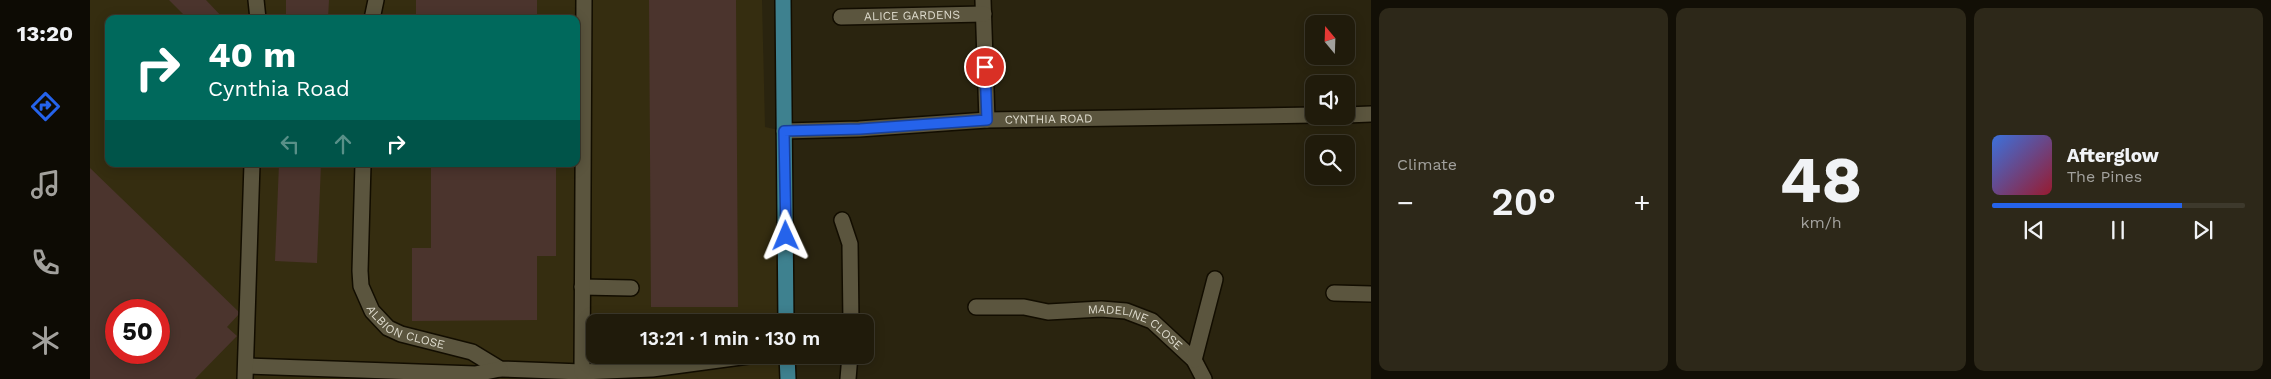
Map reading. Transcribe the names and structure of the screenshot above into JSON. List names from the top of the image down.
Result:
{
  "streets": {
    "street": [
      "ALICE GARDENS",
      "CYNTHIA ROAD",
      "ALBION CLOSE",
      "MADELINE CLOSE"
    ]
  },
  "north": "top",
  "page": {
    "tabs": "13:20",
    "tile": [
      "Climate",
      ["48", "km/h"]
    ],
    "turn": ["40 m", "Cynthia Road"],
    "song": ["Afterglow", "The Pines"],
    "heat": ["−", "20°", "+"],
    "limit": "50",
    "trip": "13:21 · 1 min · 130 m"
  }
}
